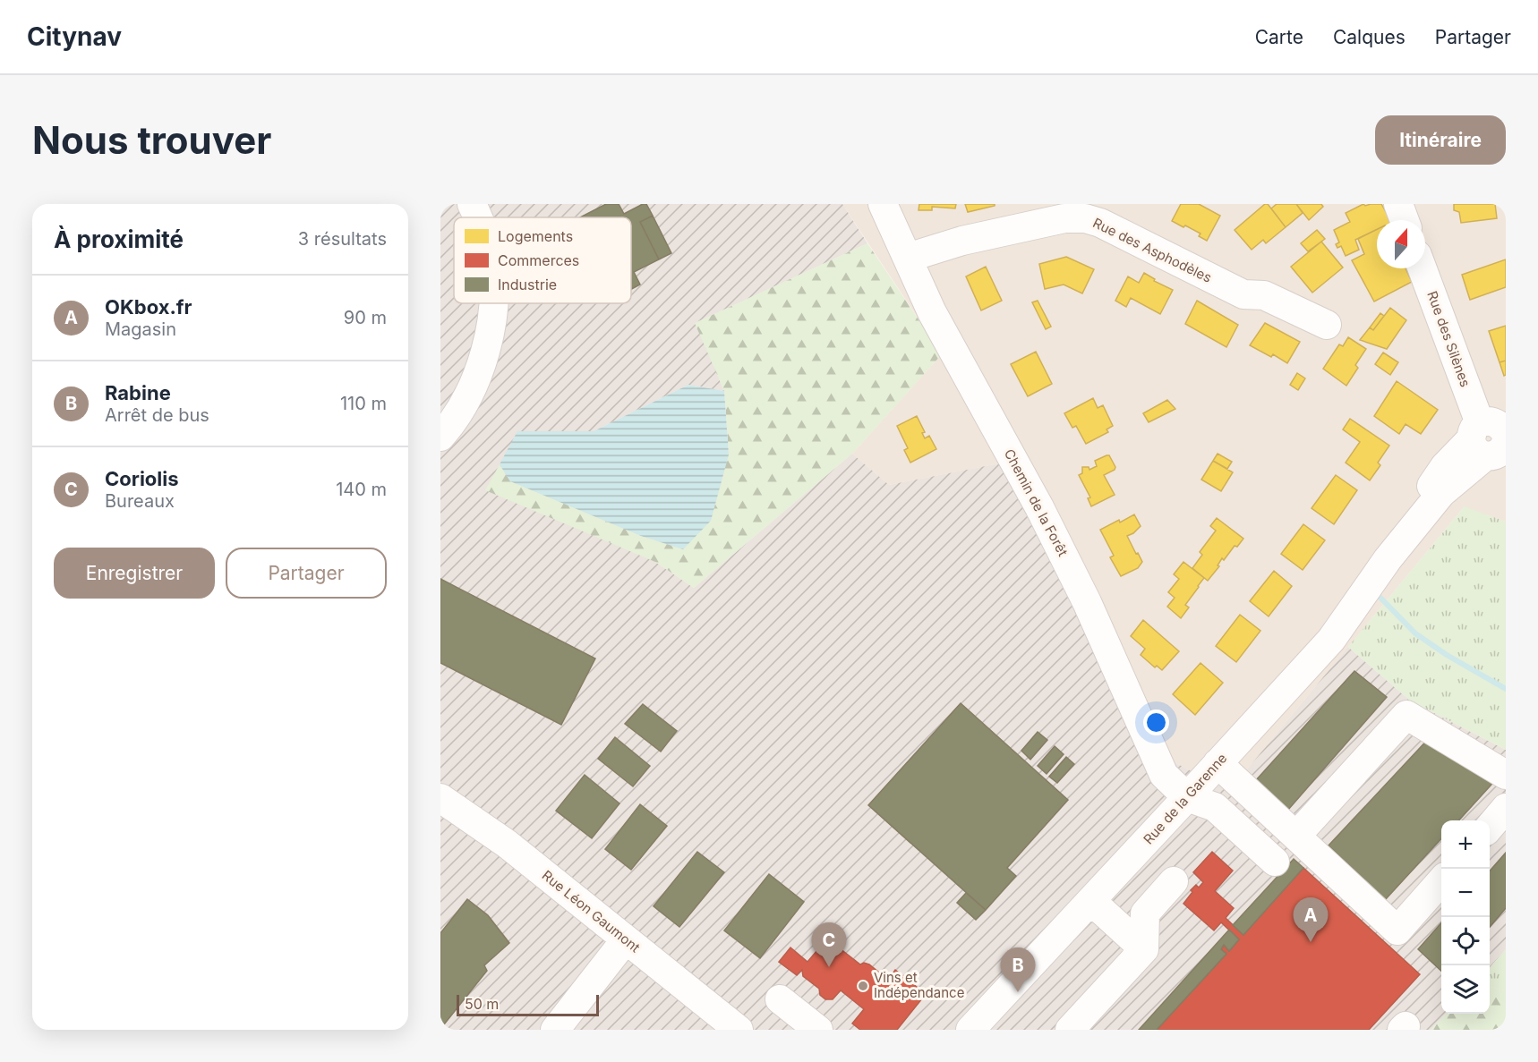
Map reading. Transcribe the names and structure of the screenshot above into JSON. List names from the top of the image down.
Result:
{
  "streets": {
    "street": [
      "Rue des Asphodèles",
      "Rue des Silènes",
      "Chemin de la Forêt",
      "Rue de la Garenne",
      "Rue Léon Gaumont"
    ]
  },
  "crossings": [
    ["Rue des Asphodèles", "Chemin de la Forêt"],
    ["Rue des Silènes", "Rue de la Garenne"],
    ["Chemin de la Forêt", "Rue de la Garenne"]
  ],
  "places": ["Vins et Indépendance"],
  "legend": ["Logements", "Commerces", "Industrie"],
  "scale_bar": "50 m",
  "north": "top",
  "page": {
    "header": "Citynav",
    "nav": ["Carte", "Calques", "Partager"],
    "buttons": [
      "Itinéraire",
      ["Enregistrer", "Partager"]
    ],
    "title": "Nous trouver",
    "heading": ["À proximité", "3 résultats"],
    "list": [
      {
        "mark": "A",
        "name": "OKbox.fr",
        "note": "Magasin",
        "value": "90 m"
      },
      {
        "mark": "B",
        "name": "Rabine",
        "note": "Arrêt de bus",
        "value": "110 m"
      },
      {
        "mark": "C",
        "name": "Coriolis",
        "note": "Bureaux",
        "value": "140 m"
      }
    ],
    "map_buttons": ["+", "−"],
    "pins": ["A", "C", "B"],
    "scale": "50 m"
  }
}
